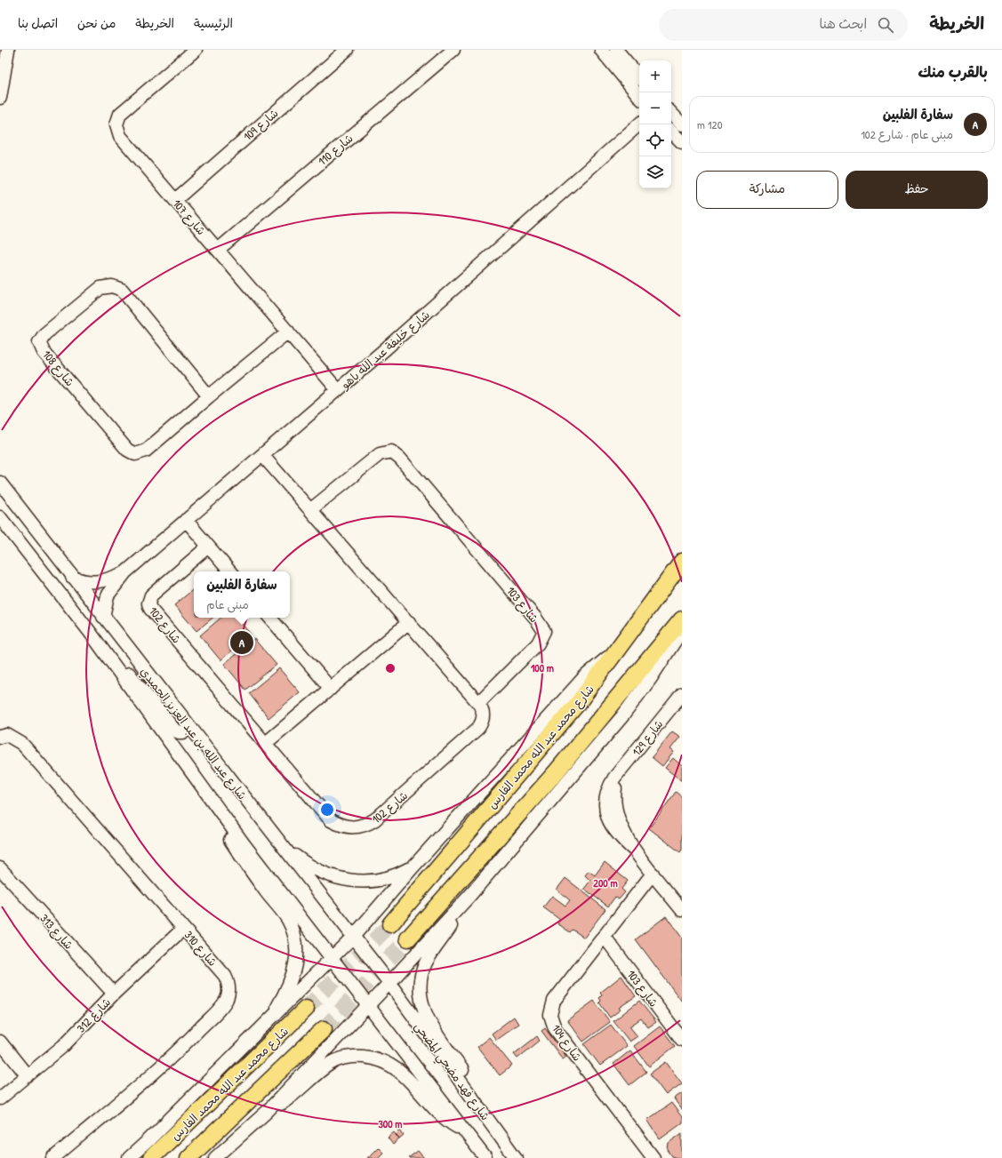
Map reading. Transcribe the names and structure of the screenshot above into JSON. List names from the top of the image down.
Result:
{
  "streets": {
    "main road": ["شارع محمد عبد الله محمد الفارس"],
    "street": [
      "شارع 109",
      "شارع 110",
      "شارع 107",
      "شارع خليفة عبد الله باهو",
      "شارع 108",
      "شارع 103",
      "شارع 102",
      "شارع عبد الله بن عبد العزيز الحميدي",
      "شارع 129",
      "شارع 313",
      "شارع 310",
      "شارع 312",
      "شارع 104",
      "شارع فهد مضحي المضحي"
    ]
  },
  "crossings": [
    ["شارع 109", "شارع 107"],
    ["شارع 110", "شارع 107"],
    ["شارع 107", "شارع خليفة عبد الله باهو"],
    ["شارع 107", "شارع 108"],
    ["شارع خليفة عبد الله باهو", "شارع عبد الله بن عبد العزيز الحميدي"],
    ["شارع 103", "شارع 102"],
    ["شارع 103", "شارع 104"],
    ["شارع عبد الله بن عبد العزيز الحميدي", "شارع فهد مضحي المضحي"],
    ["شارع 129", "شارع 104"],
    ["شارع 313", "شارع 312"],
    ["شارع 310", "شارع 312"]
  ],
  "page": {
    "header": "الخريطة",
    "search": "ابحث هنا",
    "nav": [
      "الرئيسية",
      "الخريطة",
      "من نحن",
      "اتصل بنا"
    ],
    "heading": "بالقرب منك",
    "map_buttons": ["+", "−"],
    "list": [
      {
        "mark": "A",
        "name": "سفارة الفلبين",
        "note": "مبنى عام · شارع 102",
        "value": "120 m"
      }
    ],
    "buttons": ["حفظ", "مشاركة"],
    "popup": ["سفارة الفلبين", "مبنى عام"],
    "pins": "A"
  },
  "rings": ["100 m", "200 m", "300 m"]
}
